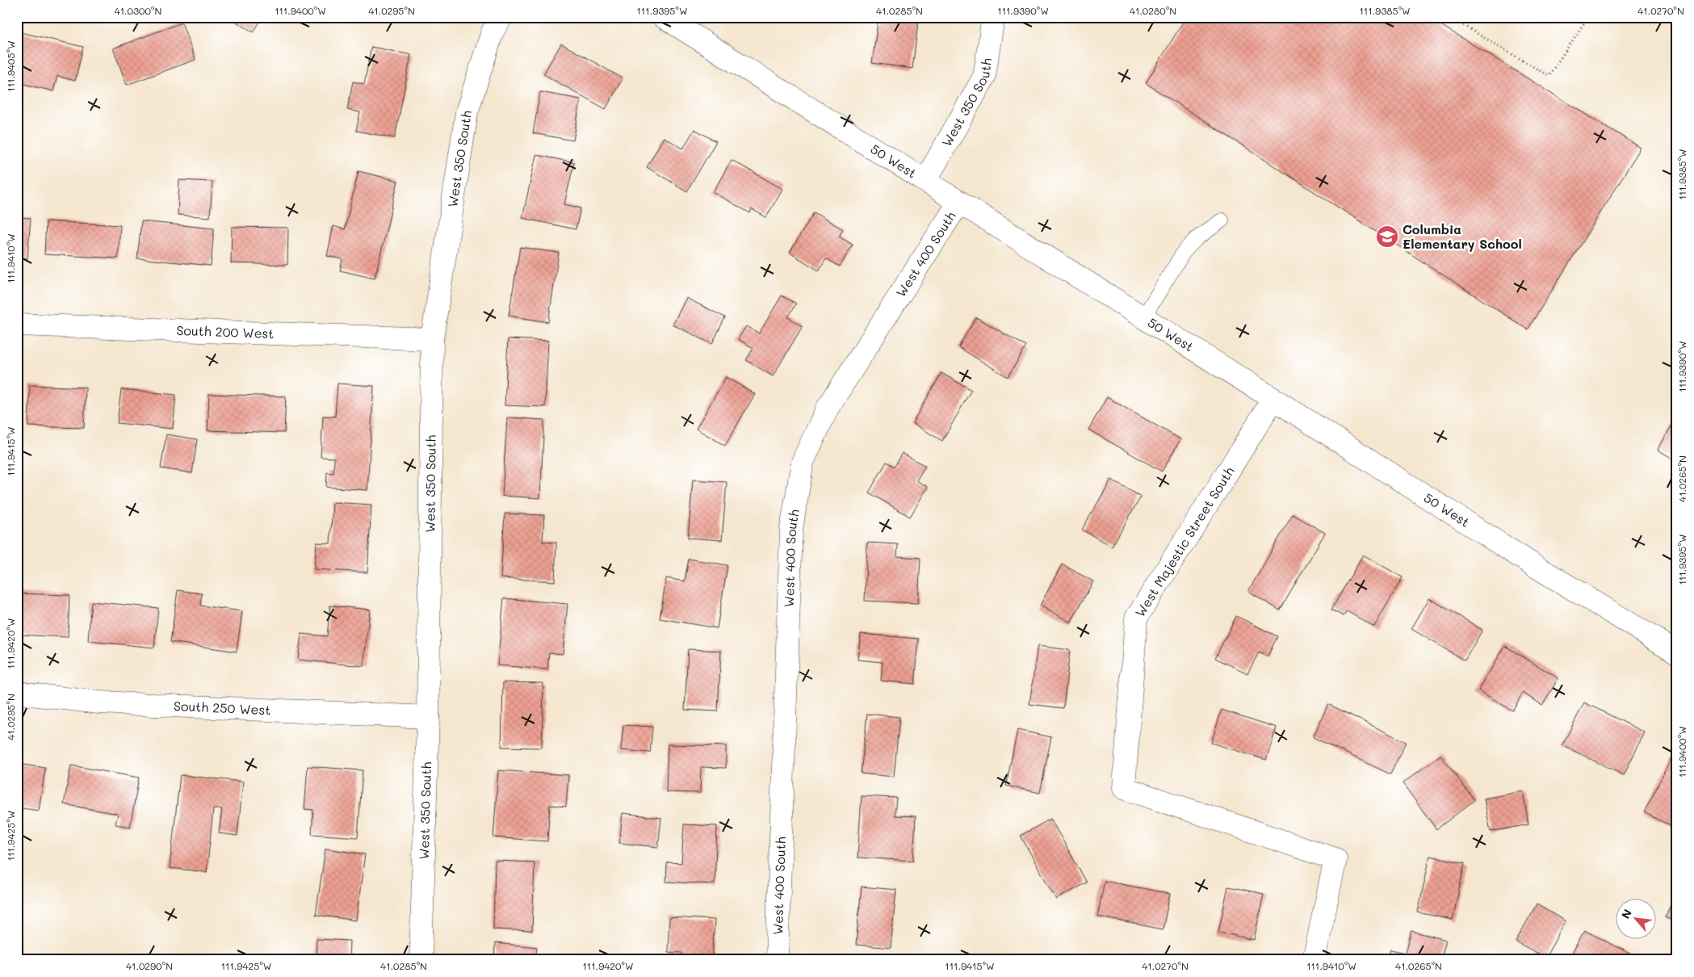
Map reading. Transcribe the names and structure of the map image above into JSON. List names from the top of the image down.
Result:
{
  "streets": {
    "street": [
      "West 350 South",
      "50 West",
      "West 400 South",
      "South 200 West",
      "West Majestic Street South",
      "South 250 West"
    ]
  },
  "crossings": [
    ["West 350 South", "50 West"],
    ["West 350 South", "South 200 West"],
    ["West 350 South", "South 250 West"],
    ["50 West", "West 400 South"],
    ["50 West", "West Majestic Street South"]
  ],
  "places": {
    "school or university": ["Columbia Elementary School"]
  },
  "north": "top left",
  "coordinates": [
    "41.0300°N",
    "111.9400°W",
    "41.0295°N",
    "111.9395°W",
    "41.0285°N",
    "111.9390°W",
    "41.0280°N",
    "111.9385°W",
    "41.0270°N",
    "111.9405°W",
    "111.9410°W",
    "111.9415°W",
    "41.0265°N",
    "111.9420°W",
    "111.9425°W",
    "41.0290°N"
  ]
}
